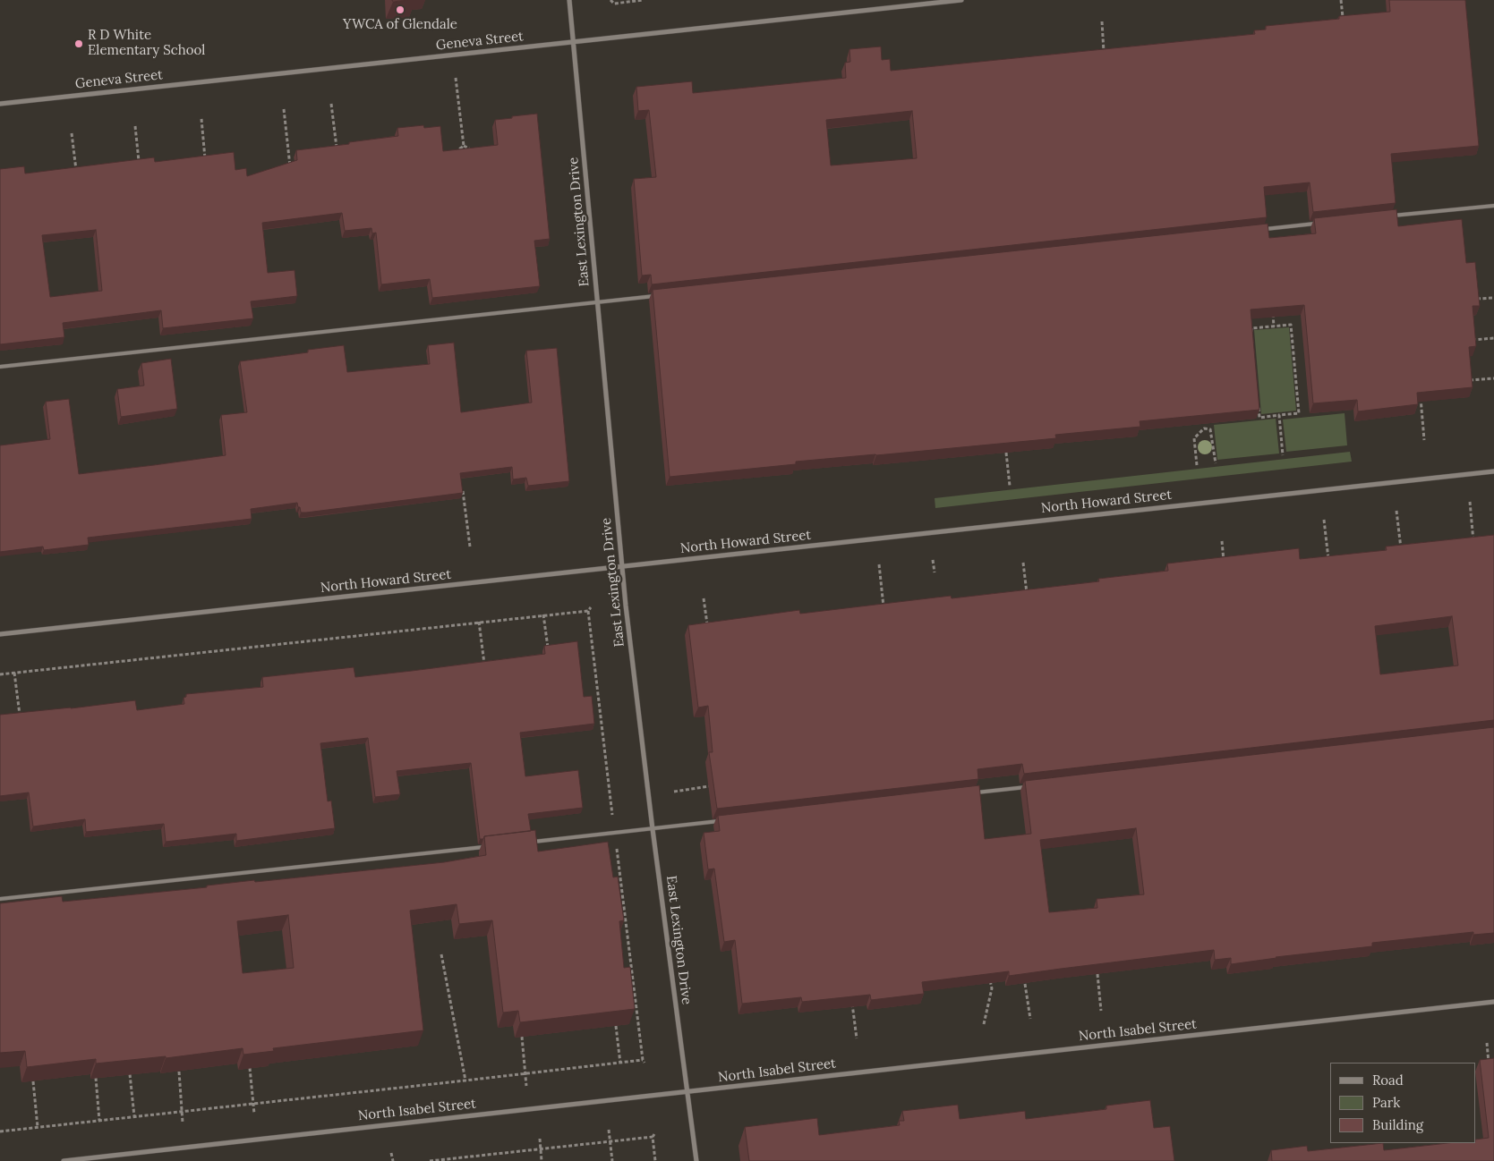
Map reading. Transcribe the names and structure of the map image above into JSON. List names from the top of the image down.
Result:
{
  "streets": {
    "street": [
      "Geneva Street",
      "East Lexington Drive",
      "North Howard Street",
      "North Isabel Street"
    ]
  },
  "crossings": [
    ["Geneva Street", "East Lexington Drive"],
    ["East Lexington Drive", "North Howard Street"],
    ["East Lexington Drive", "North Isabel Street"]
  ],
  "places": ["YWCA of Glendale", "R D White Elementary School"],
  "legend": ["Road", "Park", "Building"]
}
